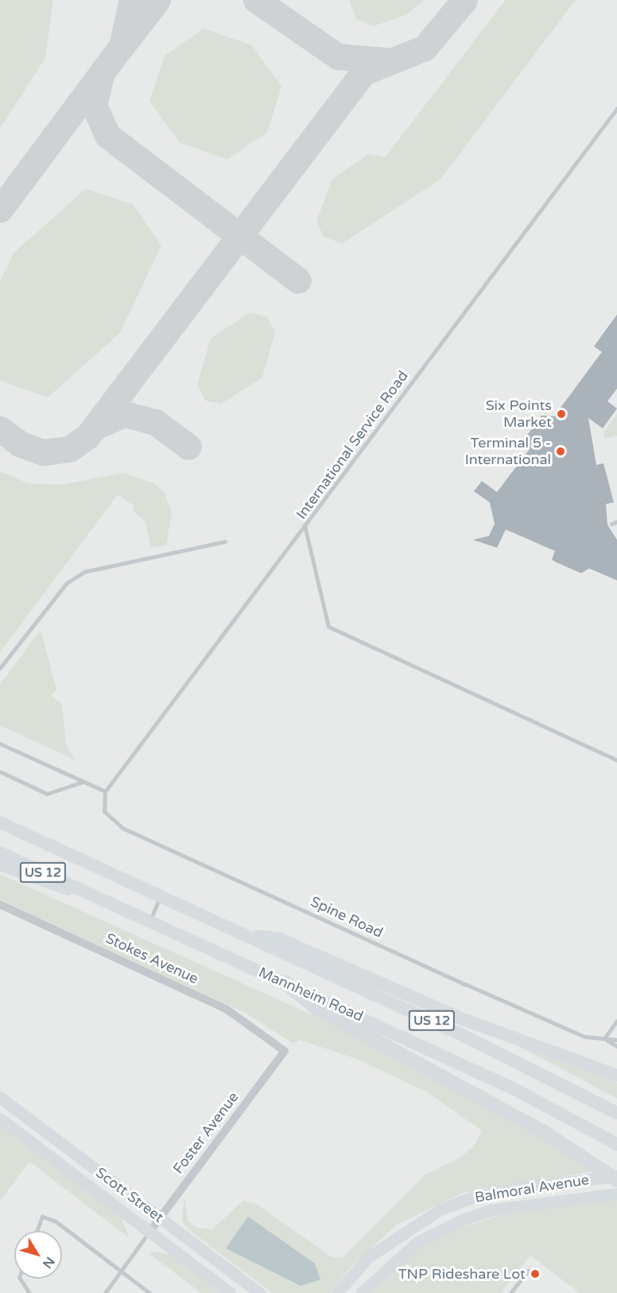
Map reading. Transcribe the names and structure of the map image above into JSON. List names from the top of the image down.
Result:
{
  "streets": {
    "main road": ["US 12", "Mannheim Road"],
    "street": [
      "Stokes Avenue",
      "Foster Avenue",
      "Balmoral Avenue",
      "Scott Street"
    ],
    "lane": ["International Service Road", "Spine Road"]
  },
  "crossings": [
    ["Stokes Avenue", "Foster Avenue"],
    ["Foster Avenue", "Scott Street"]
  ],
  "places": ["Six Points Market", "Terminal 5 - International", "TNP Rideshare Lot"],
  "north": "bottom right"
}
